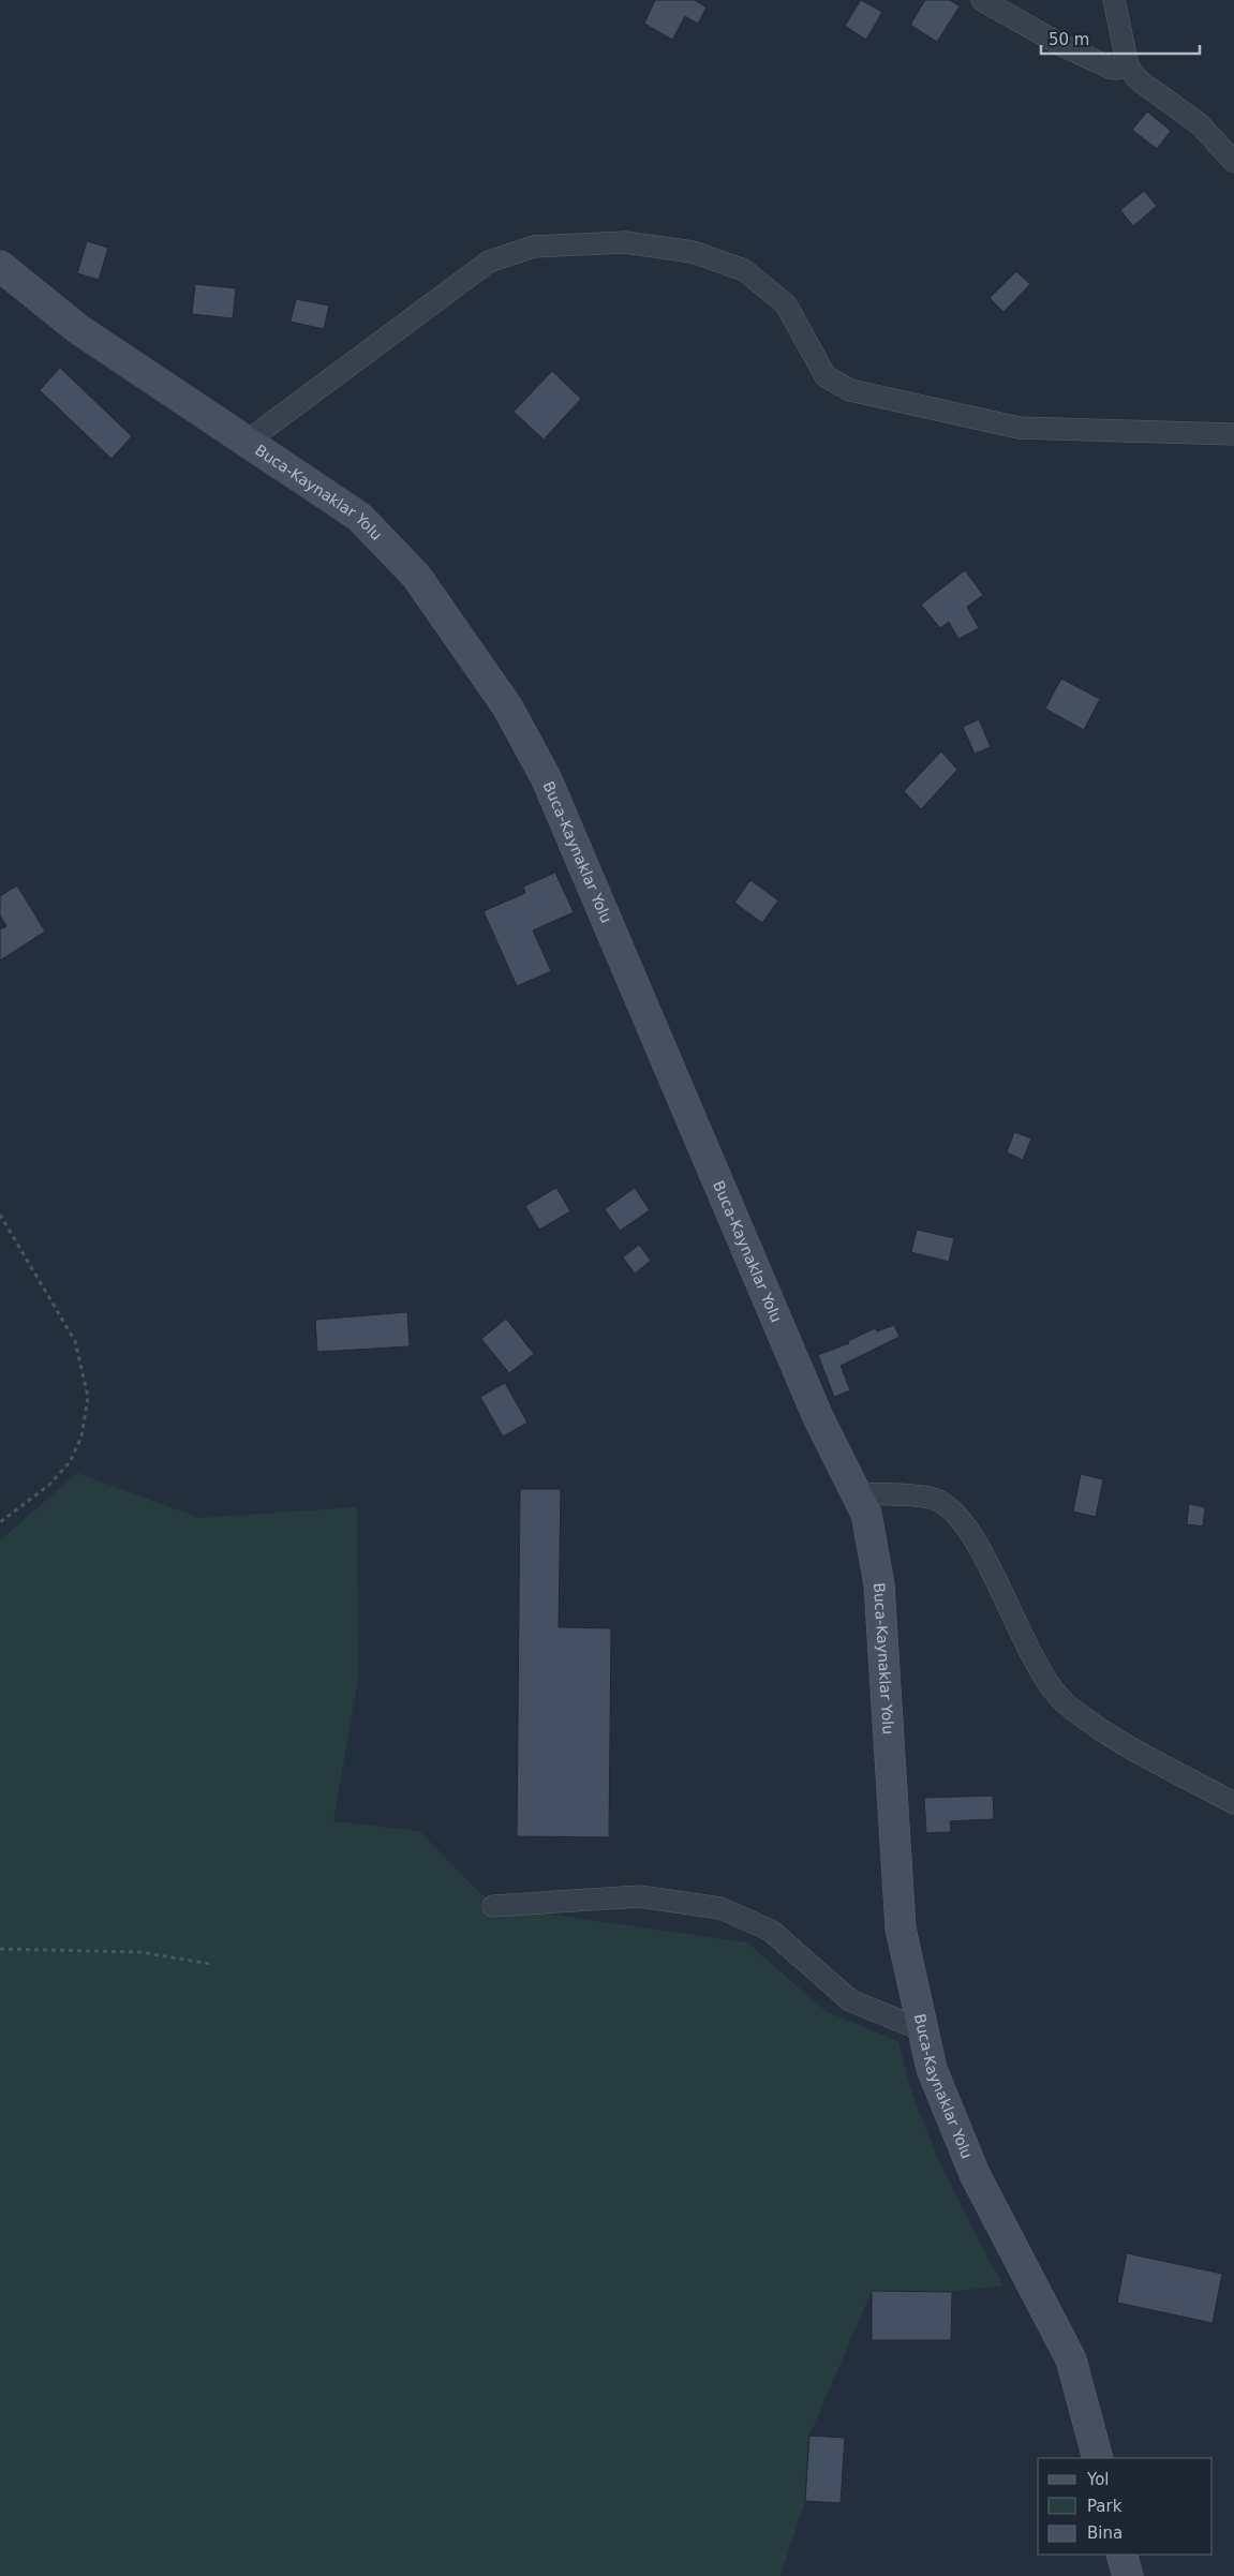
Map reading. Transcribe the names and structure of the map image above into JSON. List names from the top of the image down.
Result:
{
  "streets": {
    "street": ["Buca-Kaynaklar Yolu"]
  },
  "legend": ["Yol", "Park", "Bina"],
  "scale_bar": "50 m"
}
